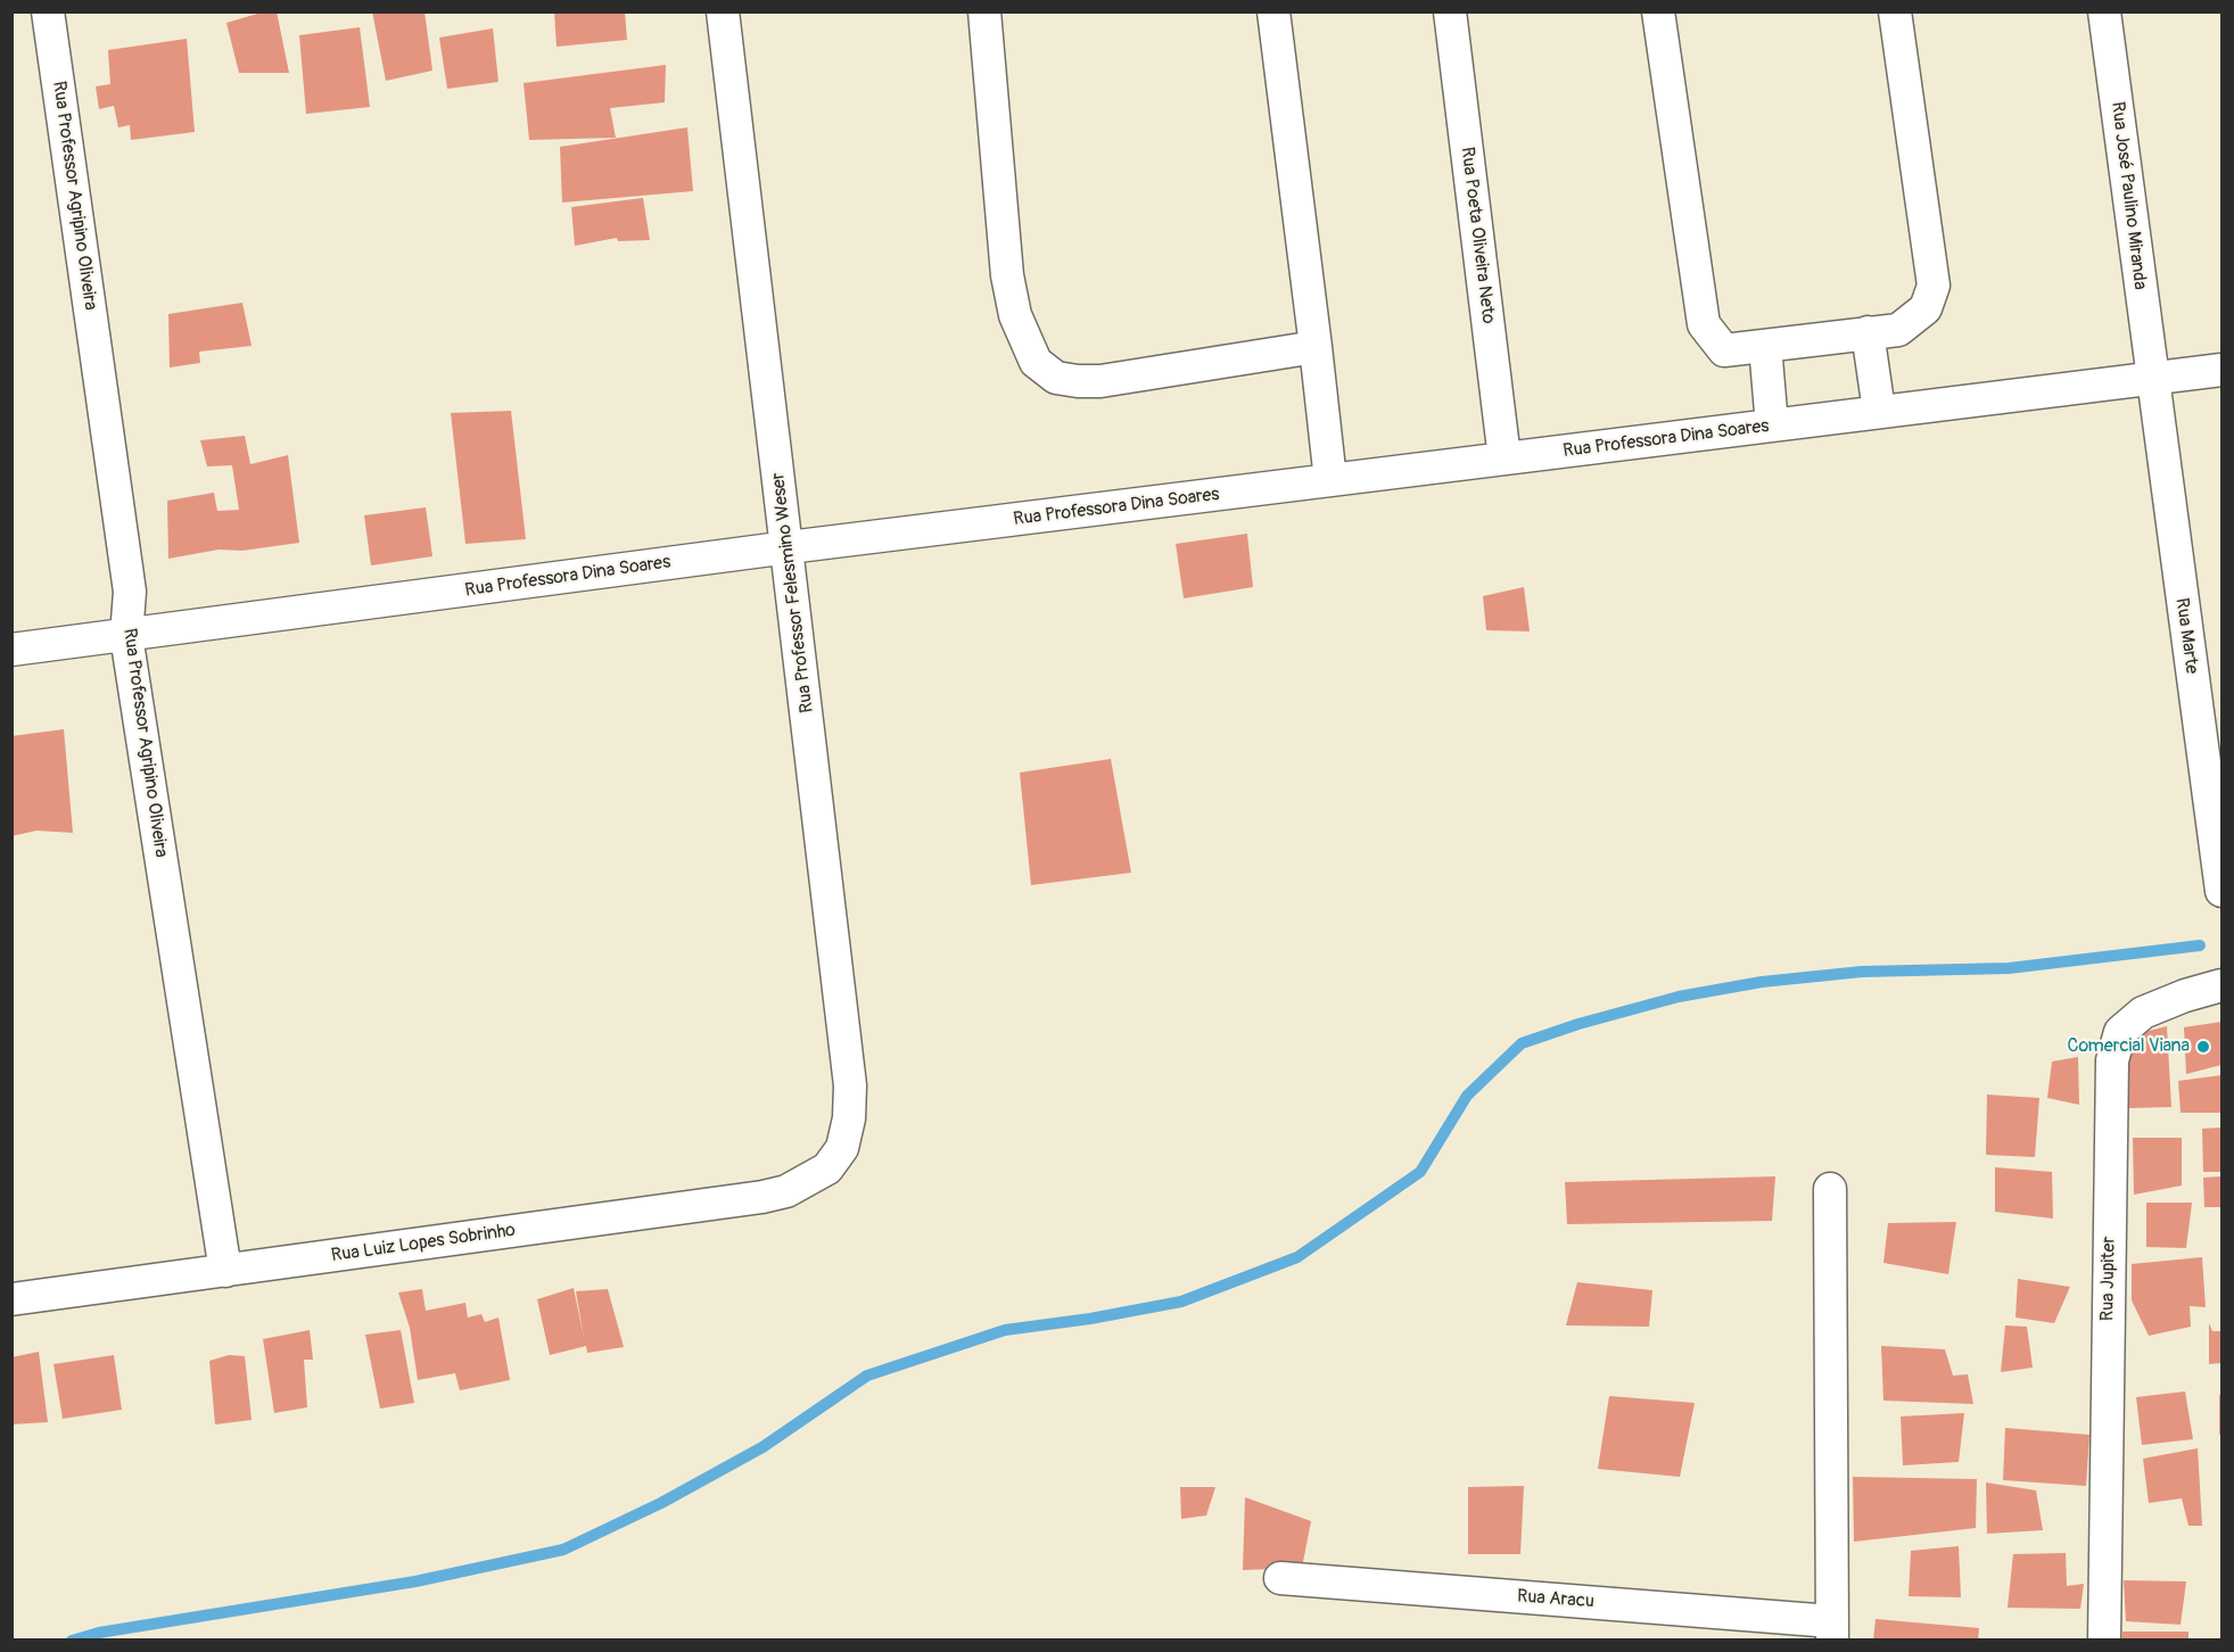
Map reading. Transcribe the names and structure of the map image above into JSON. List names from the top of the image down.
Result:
{
  "streets": {
    "street": [
      "Rua Professor Agripino Oliveira",
      "Rua José Paulino Miranda",
      "Rua Poeta Oliveira Neto",
      "Rua Professora Dina Soares",
      "Rua Professor Felesmino Weser",
      "Rua Marte",
      "Rua Luiz Lopes Sobrinho",
      "Rua Jupiter",
      "Rua Aracu"
    ]
  },
  "crossings": [
    ["Rua Professor Agripino Oliveira", "Rua Professora Dina Soares"],
    ["Rua Professor Agripino Oliveira", "Rua Luiz Lopes Sobrinho"],
    ["Rua José Paulino Miranda", "Rua Professora Dina Soares"],
    ["Rua José Paulino Miranda", "Rua Marte"],
    ["Rua Poeta Oliveira Neto", "Rua Professora Dina Soares"],
    ["Rua Professora Dina Soares", "Rua Professor Felesmino Weser"],
    ["Rua Professora Dina Soares", "Rua Marte"],
    ["Rua Professor Felesmino Weser", "Rua Luiz Lopes Sobrinho"]
  ],
  "places": ["Comercial Viana"]
}
